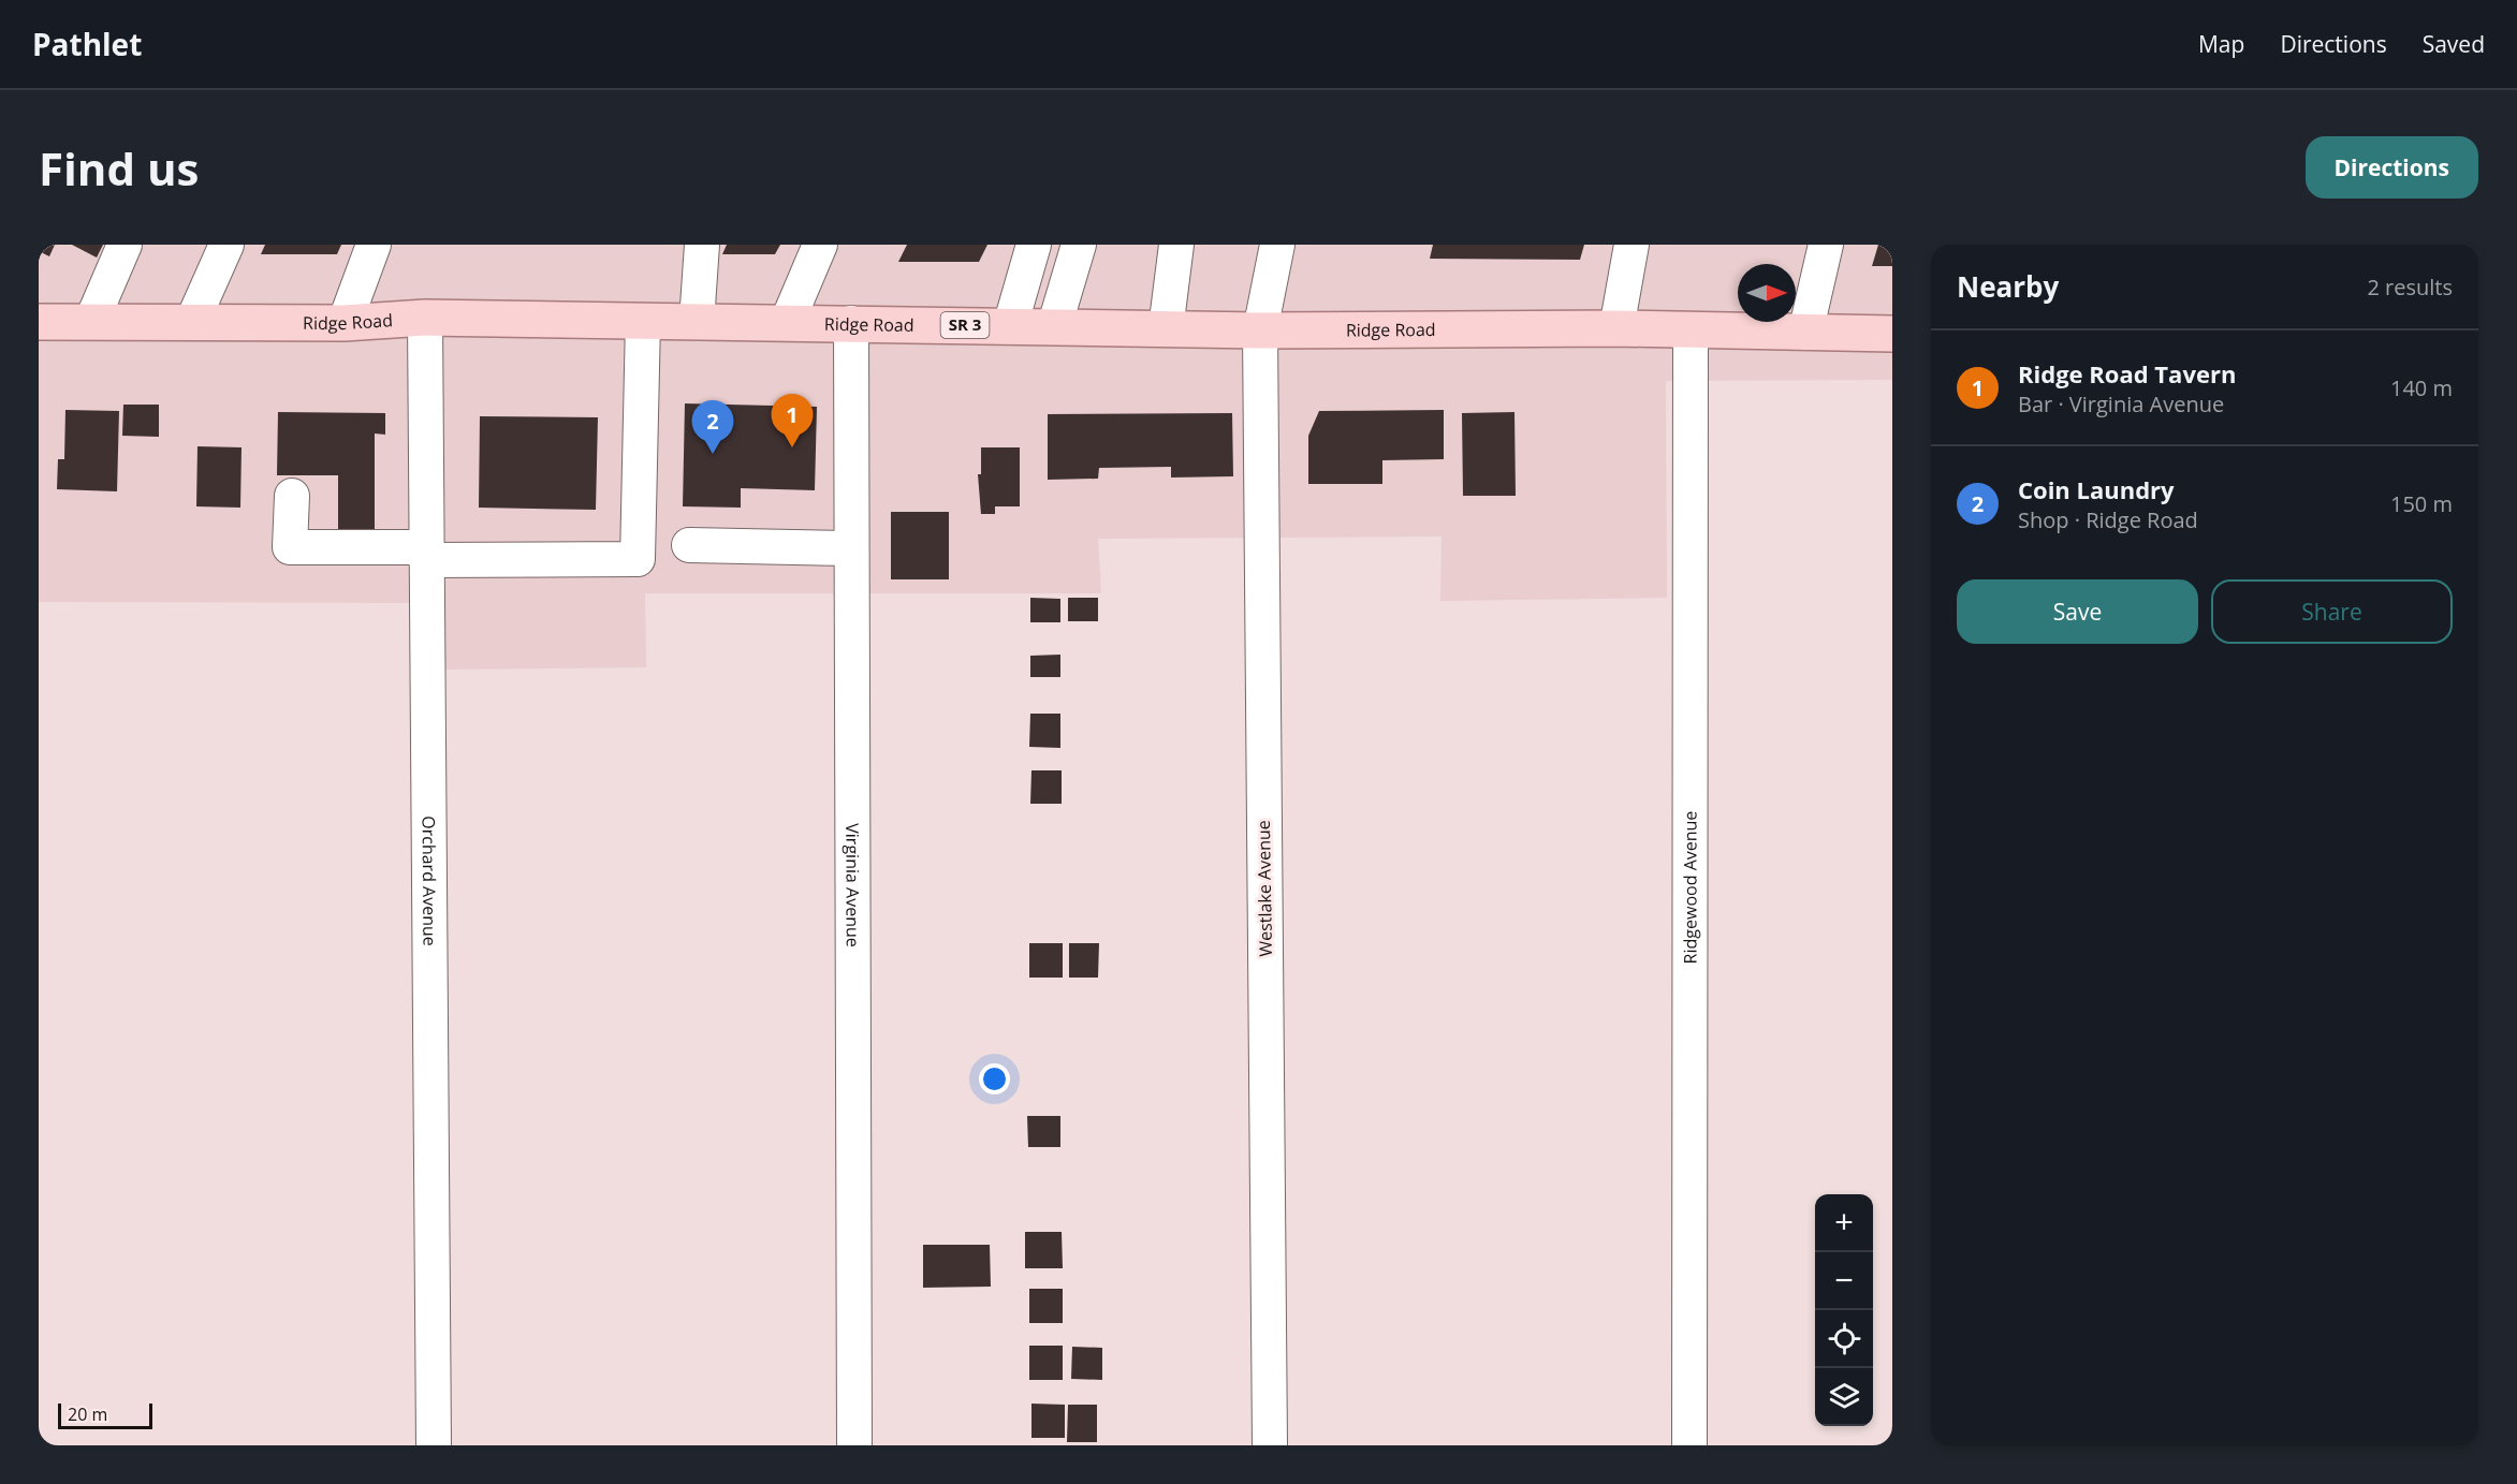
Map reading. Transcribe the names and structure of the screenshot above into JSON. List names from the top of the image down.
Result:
{
  "streets": {
    "main road": ["Ridge Road", "SR 3"],
    "street": [
      "Orchard Avenue",
      "Virginia Avenue",
      "Ridgewood Avenue",
      "Westlake Avenue"
    ]
  },
  "crossings": [
    ["Ridge Road", "Orchard Avenue"],
    ["Ridge Road", "Virginia Avenue"],
    ["Ridge Road", "Ridgewood Avenue"],
    ["Ridge Road", "Westlake Avenue"]
  ],
  "scale_bar": "20 m",
  "north": "right",
  "page": {
    "header": "Pathlet",
    "nav": ["Map", "Directions", "Saved"],
    "buttons": [
      "Directions",
      ["Save", "Share"]
    ],
    "title": "Find us",
    "heading": ["Nearby", "2 results"],
    "list": [
      {
        "mark": "1",
        "name": "Ridge Road Tavern",
        "note": "Bar · Virginia Avenue",
        "value": "140 m"
      },
      {
        "mark": "2",
        "name": "Coin Laundry",
        "note": "Shop · Ridge Road",
        "value": "150 m"
      }
    ],
    "pins": ["1", "2"],
    "map_buttons": ["+", "−"],
    "scale": "20 m"
  }
}
